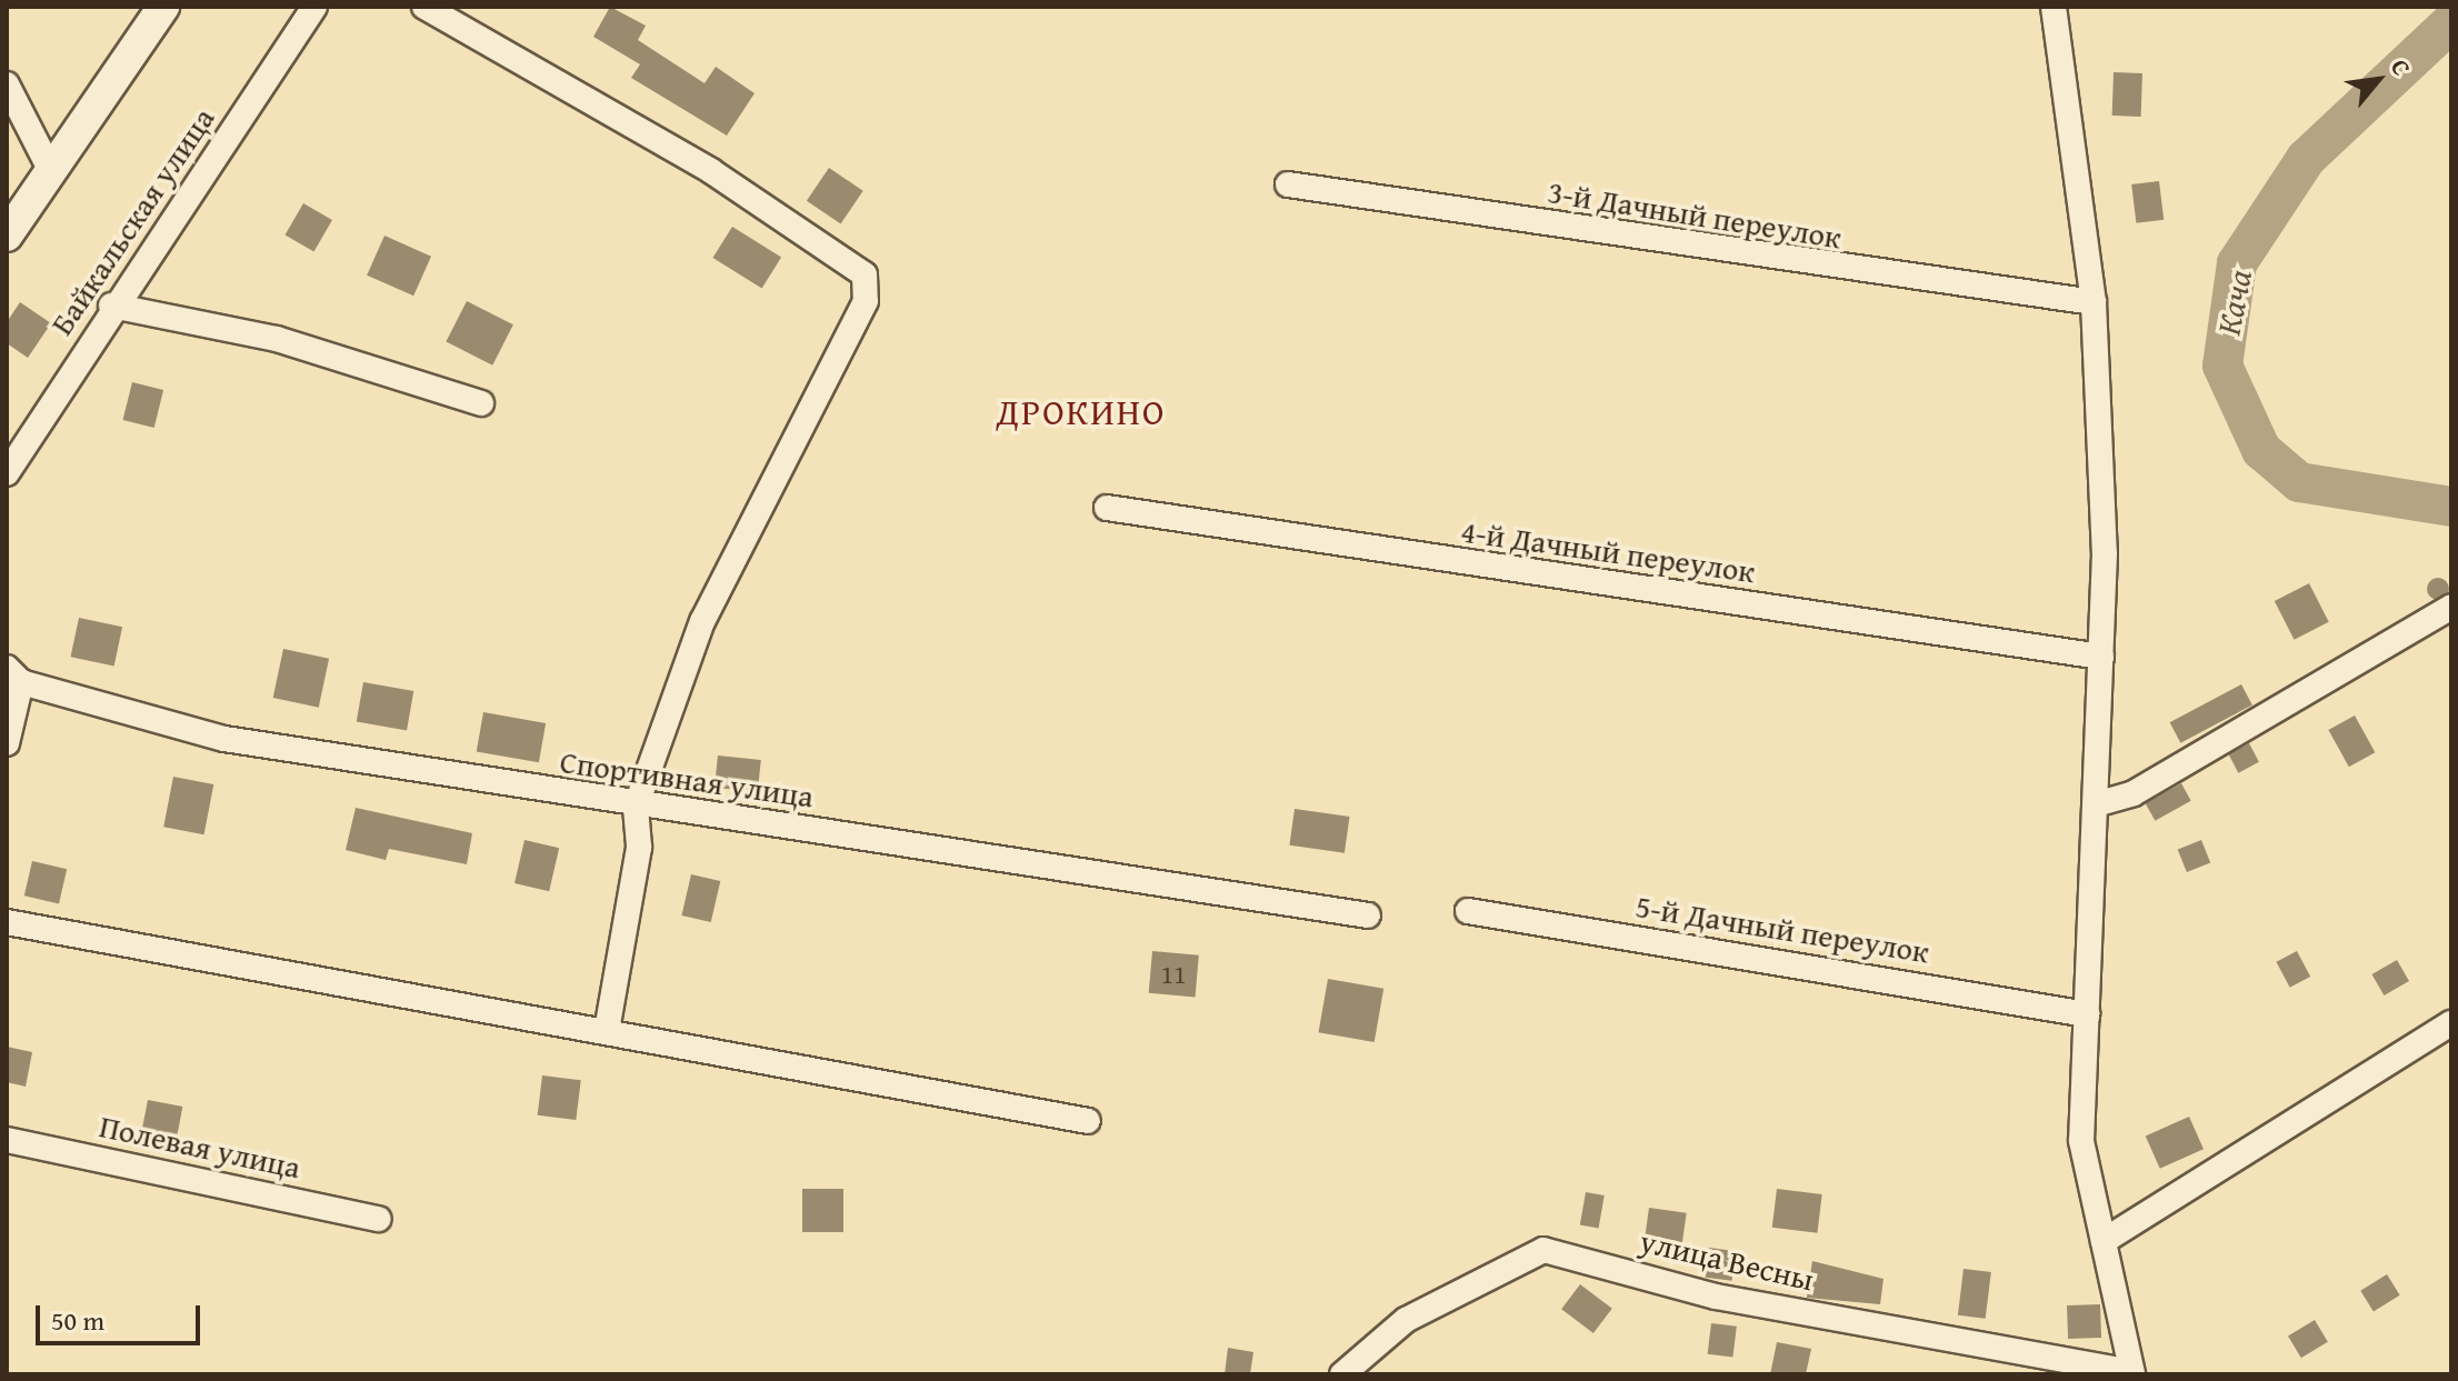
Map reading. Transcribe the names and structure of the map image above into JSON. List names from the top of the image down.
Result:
{
  "streets": {
    "street": [
      "3-й Дачный переулок",
      "Байкальская улица",
      "4-й Дачный переулок",
      "Спортивная улица",
      "5-й Дачный переулок",
      "Полевая улица",
      "улица Весны"
    ]
  },
  "districts": ["ДРОКИНО"],
  "water": ["Кача"],
  "house_numbers": ["11"],
  "scale_bar": "50 m",
  "north": "top right"
}
